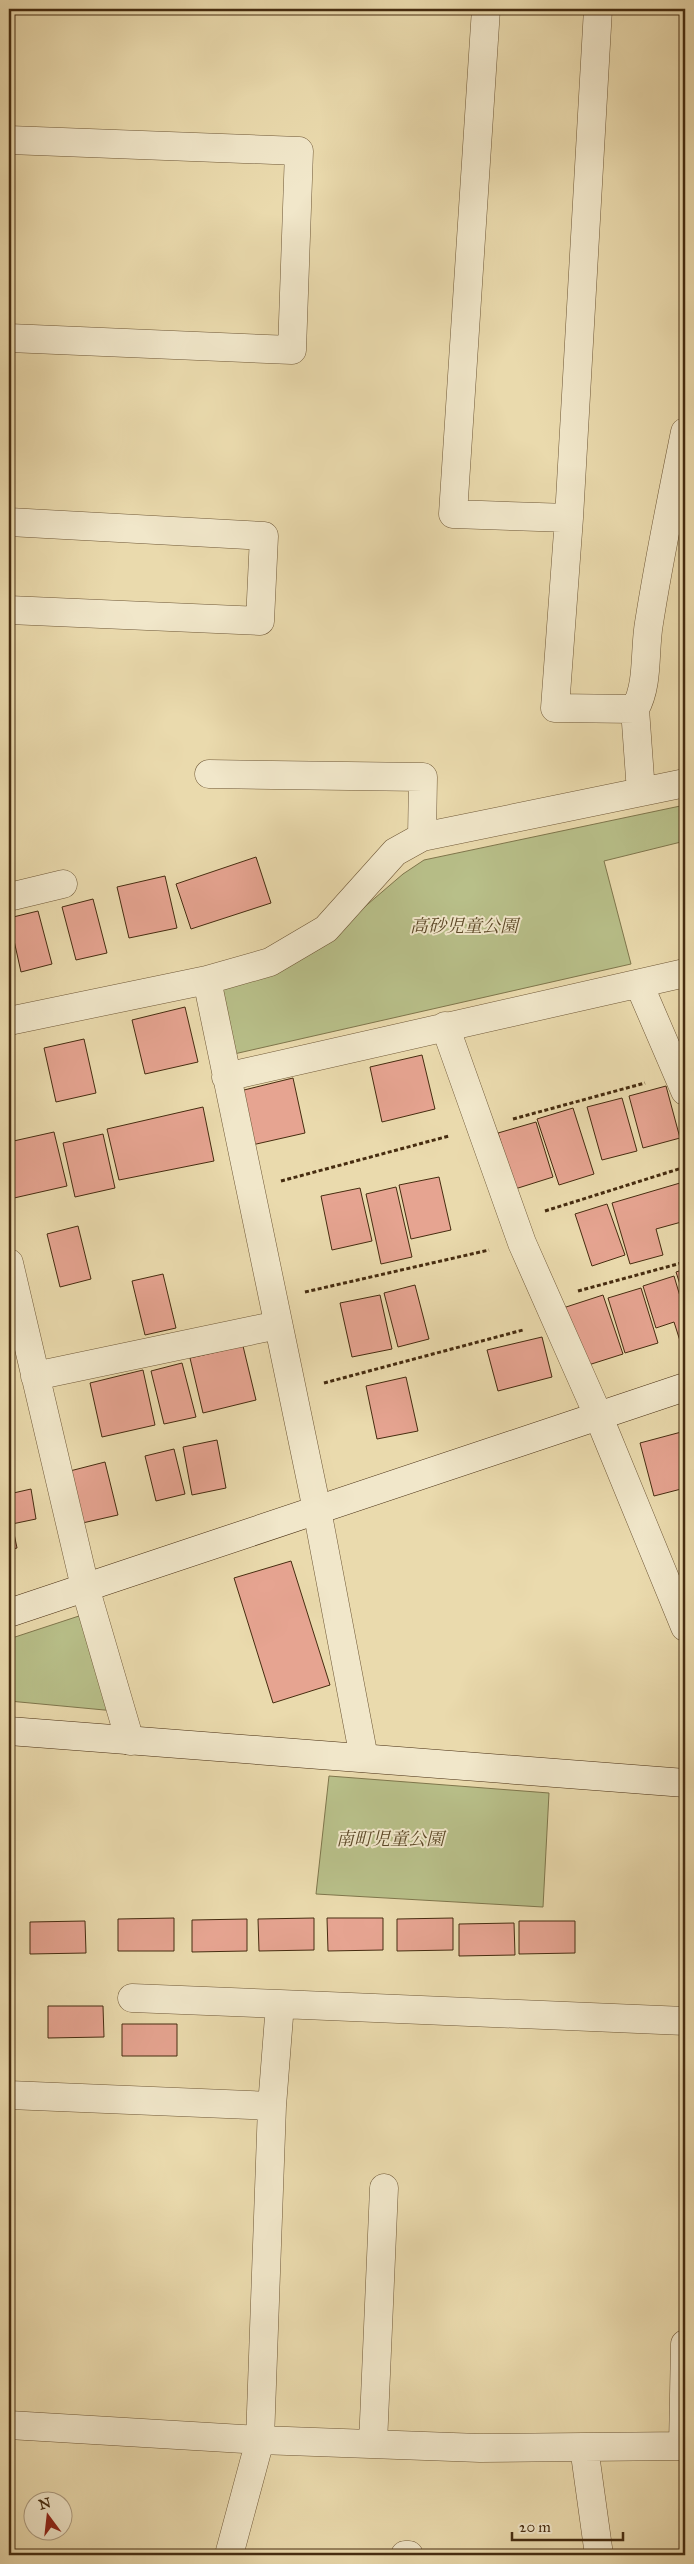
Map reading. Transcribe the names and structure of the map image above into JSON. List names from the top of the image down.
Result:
{
  "parks": ["高砂児童公園", "南町児童公園"],
  "scale_bar": "20 m",
  "north": "top"
}
